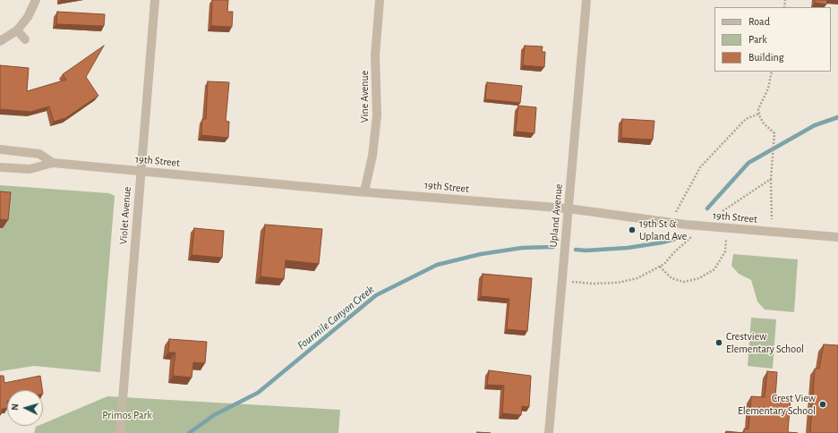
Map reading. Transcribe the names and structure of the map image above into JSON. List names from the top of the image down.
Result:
{
  "streets": {
    "street": [
      "Vine Avenue",
      "19th Street",
      "Violet Avenue",
      "Upland Avenue"
    ]
  },
  "crossings": [
    ["Vine Avenue", "19th Street"],
    ["19th Street", "Violet Avenue"],
    ["19th Street", "Upland Avenue"]
  ],
  "water": ["Fourmile Canyon Creek"],
  "parks": ["Primos Park"],
  "places": ["19th St & Upland Ave", "Crestview Elementary School", "Crest View Elementary School"],
  "legend": ["Road", "Park", "Building"],
  "north": "left"
}
